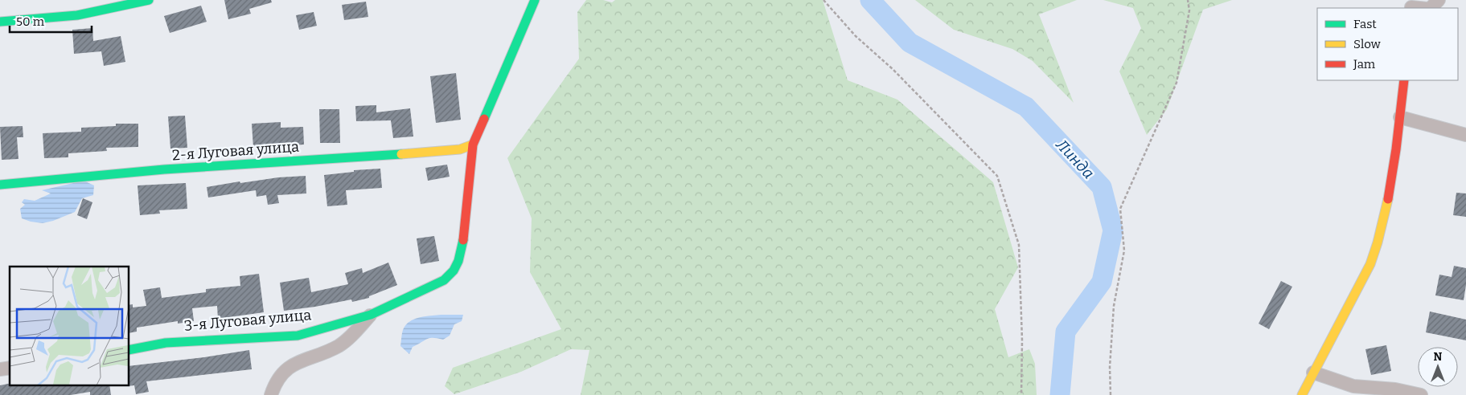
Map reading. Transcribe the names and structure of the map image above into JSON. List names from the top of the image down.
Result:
{
  "streets": {
    "street": ["2-я Луговая улица", "3-я Луговая улица"]
  },
  "crossings": [
    ["2-я Луговая улица", "3-я Луговая улица"]
  ],
  "water": ["Линда"],
  "legend": ["Fast", "Slow", "Jam"],
  "scale_bar": "50 m",
  "north": "top"
}
